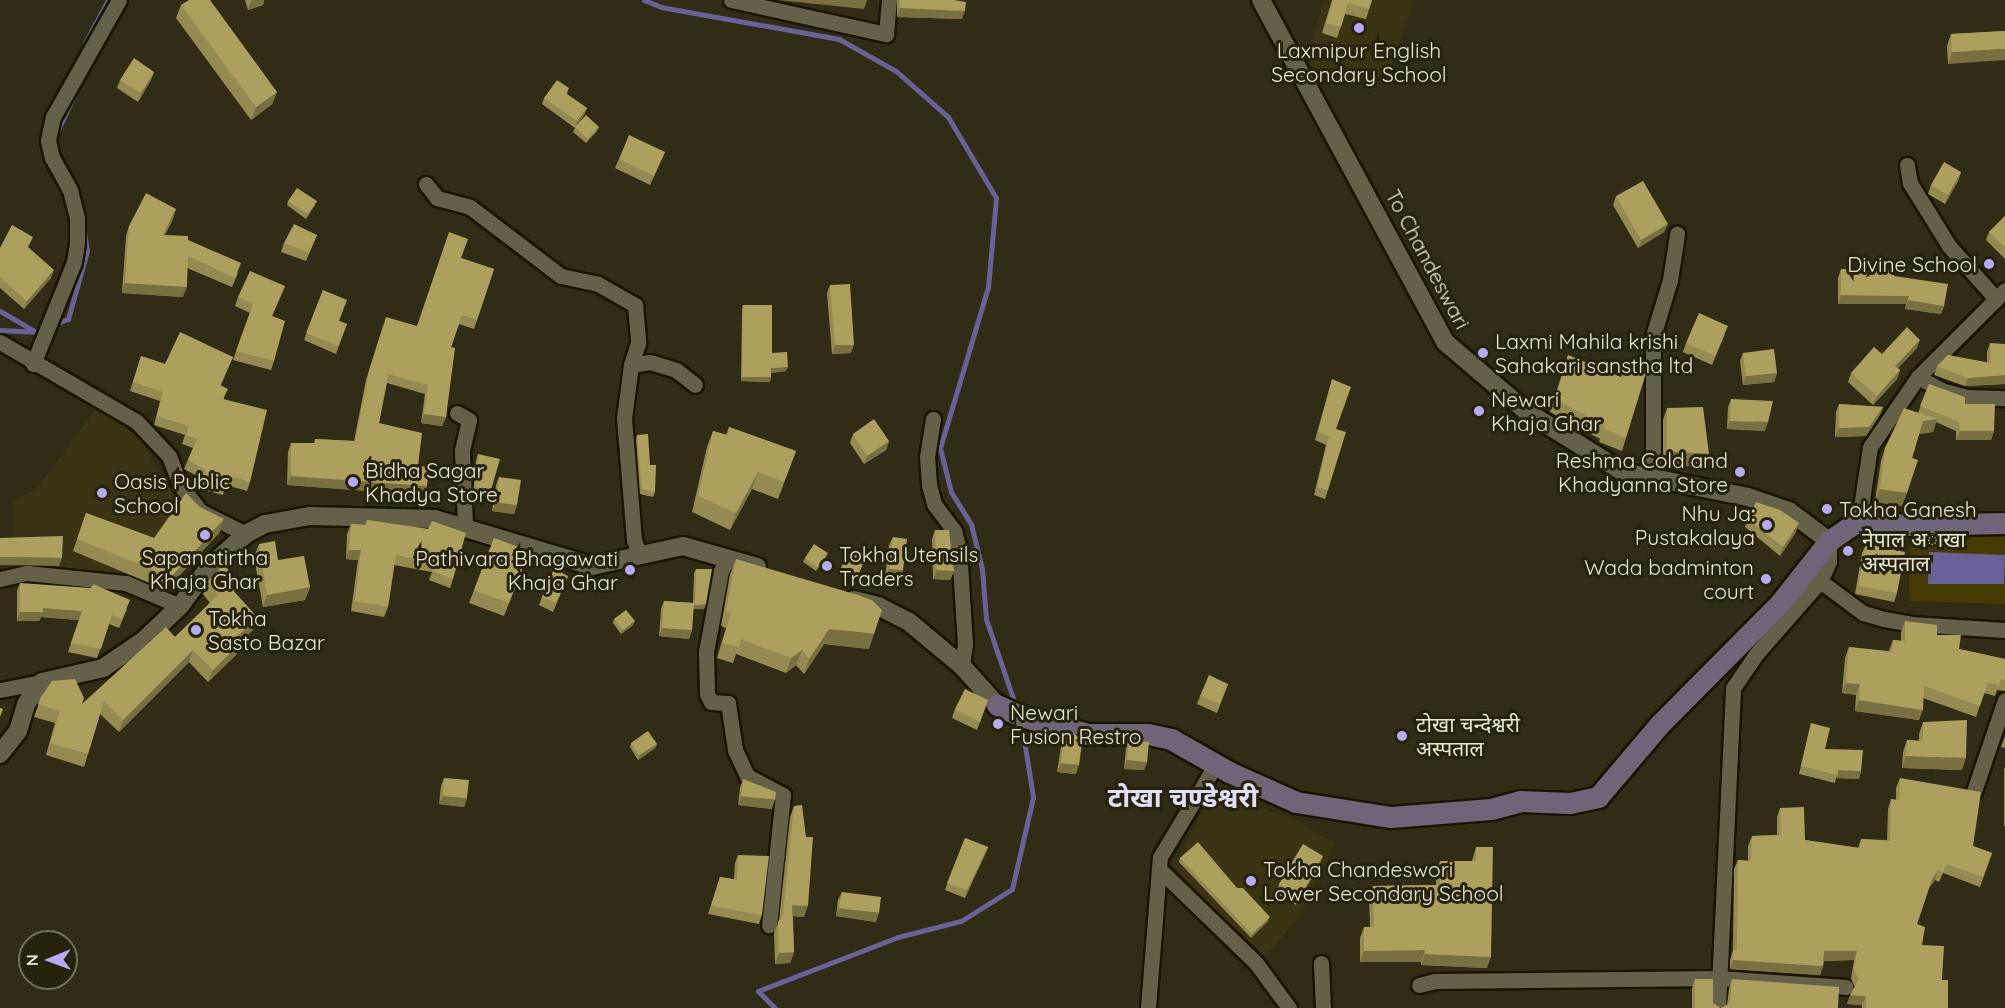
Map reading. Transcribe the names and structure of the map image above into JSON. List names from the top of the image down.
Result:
{
  "streets": {
    "street": ["To Chandeswari"]
  },
  "districts": ["टोखा चण्डेश्वरी"],
  "places": [
    "Laxmipur English Secondary School",
    "Divine School",
    "Laxmi Mahila krishi Sahakari sanstha ltd",
    "Newari Khaja Ghar",
    "Reshma Cold and Khadyanna Store",
    "Bidha Sagar Khadya Store",
    "Oasis Public School",
    "Tokha Ganesh",
    "Nhu Ja: Pustakalaya",
    "Sapanatirtha Khaja Ghar",
    "नेपाल अाखा अस्पताल",
    "Tokha Utensils Traders",
    "Pathivara Bhagawati Khaja Ghar",
    "Wada badminton court",
    "Tokha Sasto Bazar",
    "Newari Fusion Restro",
    "टोखा चन्देश्वरी अस्पताल",
    "Tokha Chandeswori Lower Secondary School"
  ],
  "north": "left"
}
